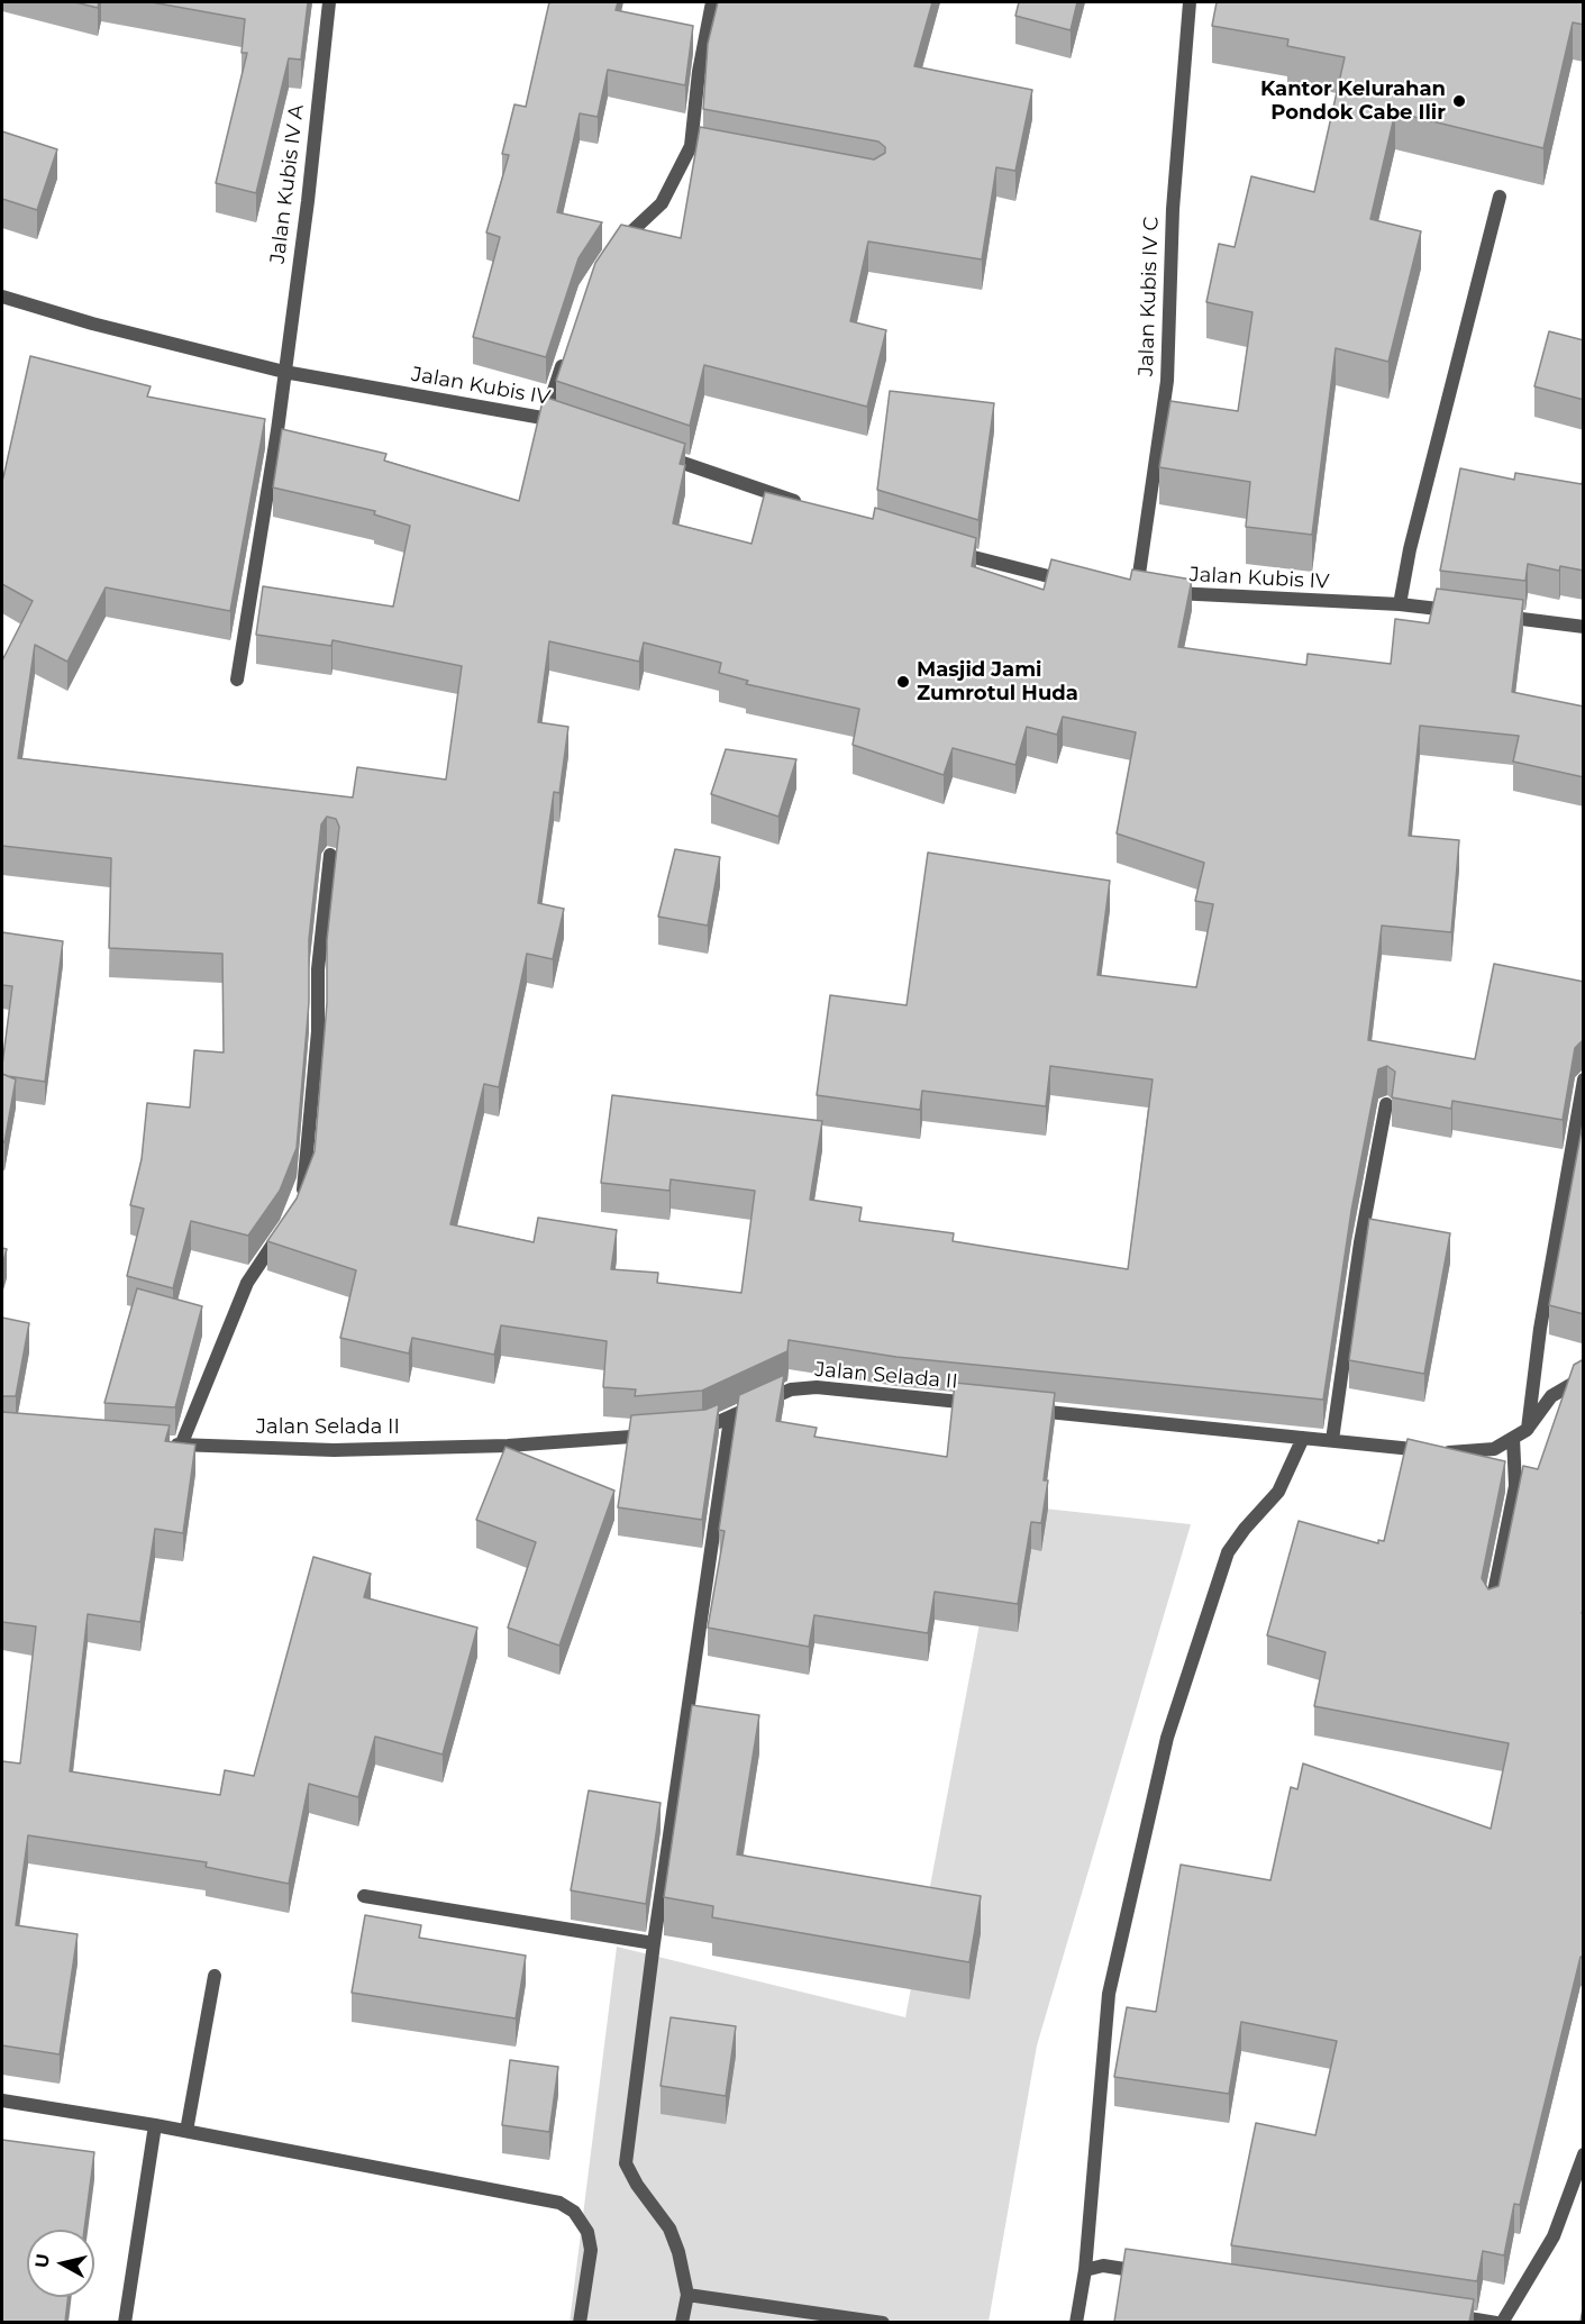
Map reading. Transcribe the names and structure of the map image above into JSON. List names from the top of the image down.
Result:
{
  "streets": {
    "street": [
      "Jalan Kubis IV A",
      "Jalan Kubis IV C",
      "Jalan Kubis IV",
      "Jalan Selada II"
    ]
  },
  "crossings": [
    ["Jalan Kubis IV A", "Jalan Kubis IV"],
    ["Jalan Kubis IV C", "Jalan Kubis IV"]
  ],
  "places": ["Kantor Kelurahan Pondok Cabe Ilir", "Masjid Jami Zumrotul Huda"],
  "north": "left"
}
